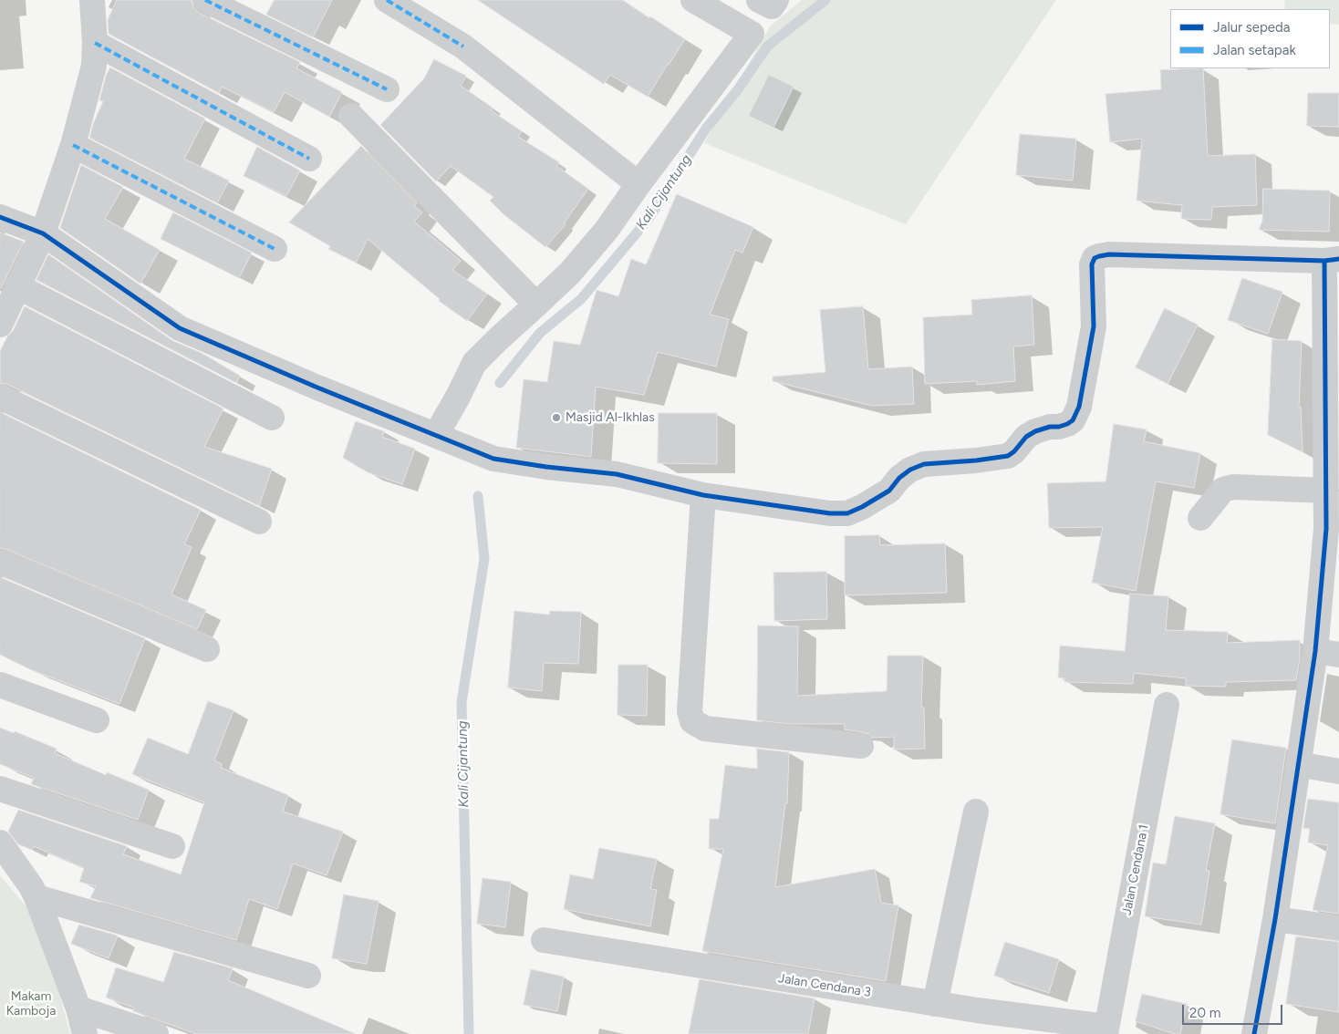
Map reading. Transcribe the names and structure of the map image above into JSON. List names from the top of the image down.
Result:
{
  "streets": {
    "street": ["Jalan Cendana 1", "Jalan Cendana 3"]
  },
  "crossings": [
    ["Jalan Cendana 1", "Jalan Cendana 3"]
  ],
  "water": ["Kali Cijantung"],
  "parks": ["Makam Kamboja"],
  "places": ["Masjid Al-Ikhlas"],
  "legend": ["Jalur sepeda", "Jalan setapak"],
  "scale_bar": "20 m"
}
